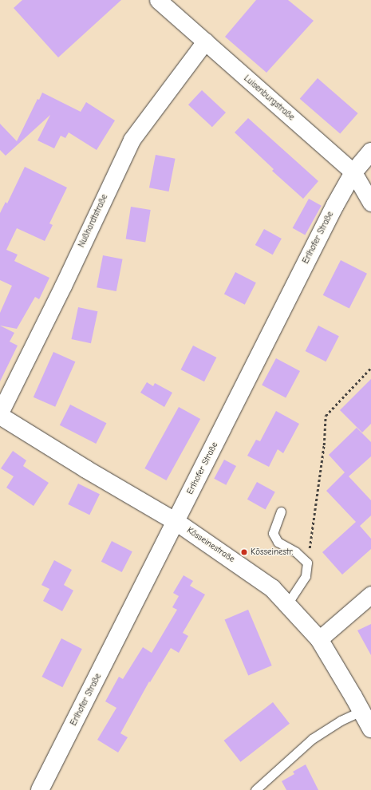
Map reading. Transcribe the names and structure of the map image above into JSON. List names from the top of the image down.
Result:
{
  "streets": {
    "street": [
      "Luisenburgstraße",
      "Nußhardtstraße",
      "Erlhofer Straße",
      "Kösseinestraße"
    ]
  },
  "crossings": [
    ["Luisenburgstraße", "Nußhardtstraße"],
    ["Luisenburgstraße", "Erlhofer Straße"],
    ["Erlhofer Straße", "Kösseinestraße"]
  ],
  "places": ["Kösseinestr."]
}
